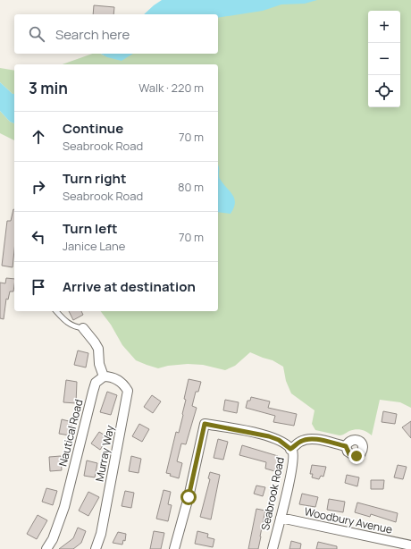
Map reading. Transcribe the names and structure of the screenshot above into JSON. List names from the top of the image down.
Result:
{
  "streets": {
    "street": [
      "Nautical Road",
      "Murray Way",
      "Seabrook Road",
      "Woodbury Avenue"
    ]
  },
  "crossings": [
    ["Nautical Road", "Murray Way"],
    ["Seabrook Road", "Woodbury Avenue"]
  ],
  "page": {
    "map_buttons": ["+", "−"],
    "search": "Search here",
    "heading": ["3 min", "Walk · 220 m"],
    "list": [
      ["Continue", "Seabrook Road", "70 m"],
      ["Turn right", "Seabrook Road", "80 m"],
      ["Turn left", "Janice Lane", "70 m"],
      "Arrive at destination"
    ]
  }
}
